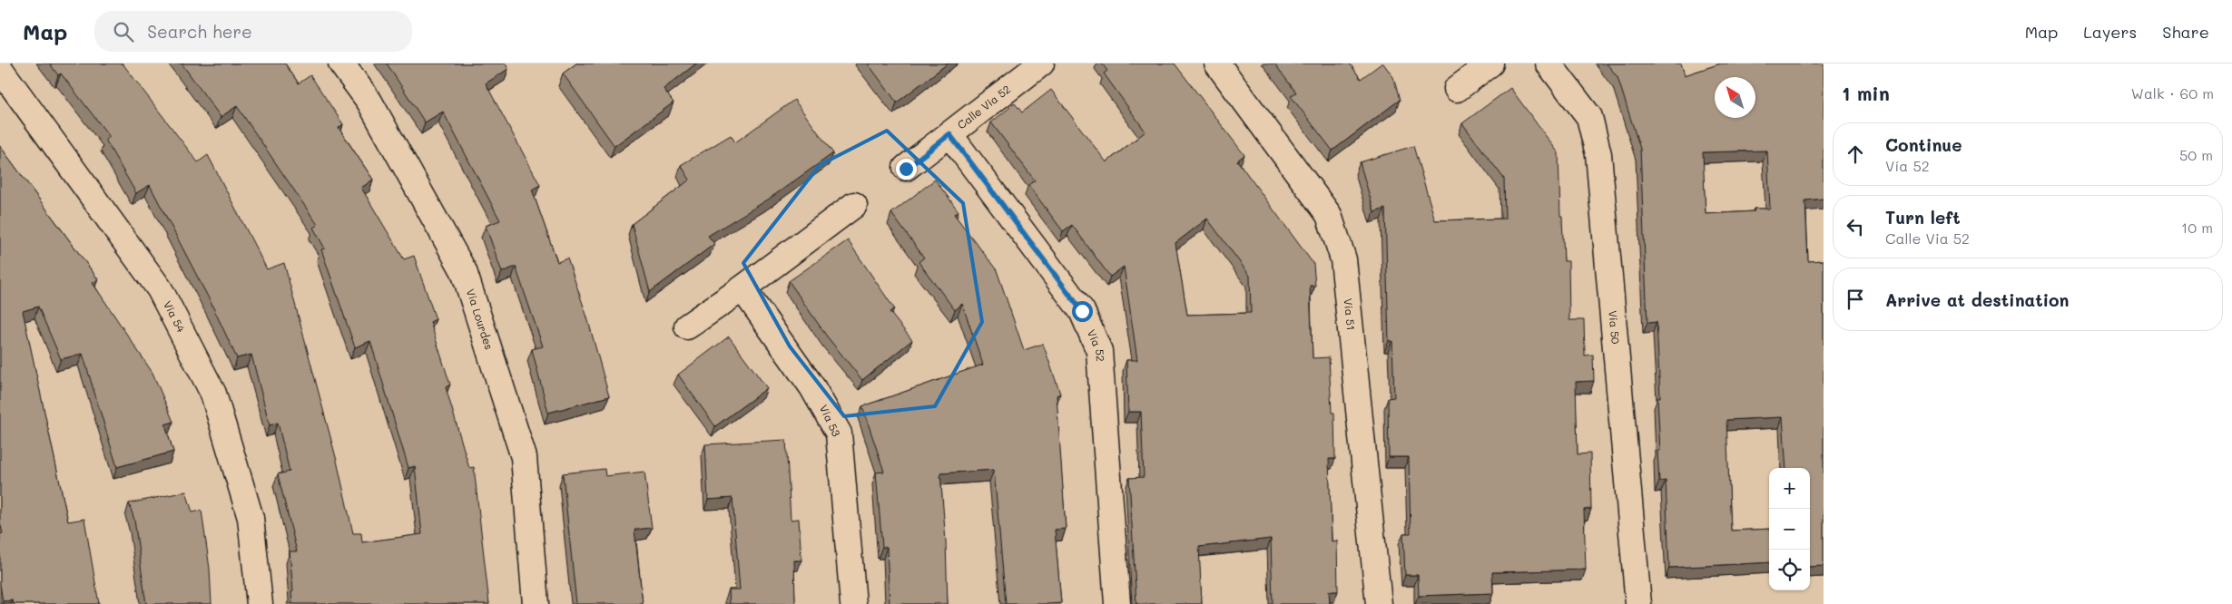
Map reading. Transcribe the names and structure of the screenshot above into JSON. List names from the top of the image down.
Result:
{
  "streets": {
    "street": [
      "Calle Via 52",
      "Vía 51",
      "Vía 54",
      "Vía Lourdes",
      "Vía 50",
      "Vía 52",
      "Vía 53"
    ]
  },
  "crossings": [
    ["Calle Via 52", "Vía 52"]
  ],
  "north": "top left",
  "page": {
    "header": "Map",
    "search": "Search here",
    "nav": ["Map", "Layers", "Share"],
    "heading": ["1 min", "Walk · 60 m"],
    "list": [
      ["Continue", "Vía 52", "50 m"],
      ["Turn left", "Calle Via 52", "10 m"],
      "Arrive at destination"
    ],
    "map_buttons": ["+", "−"]
  }
}
